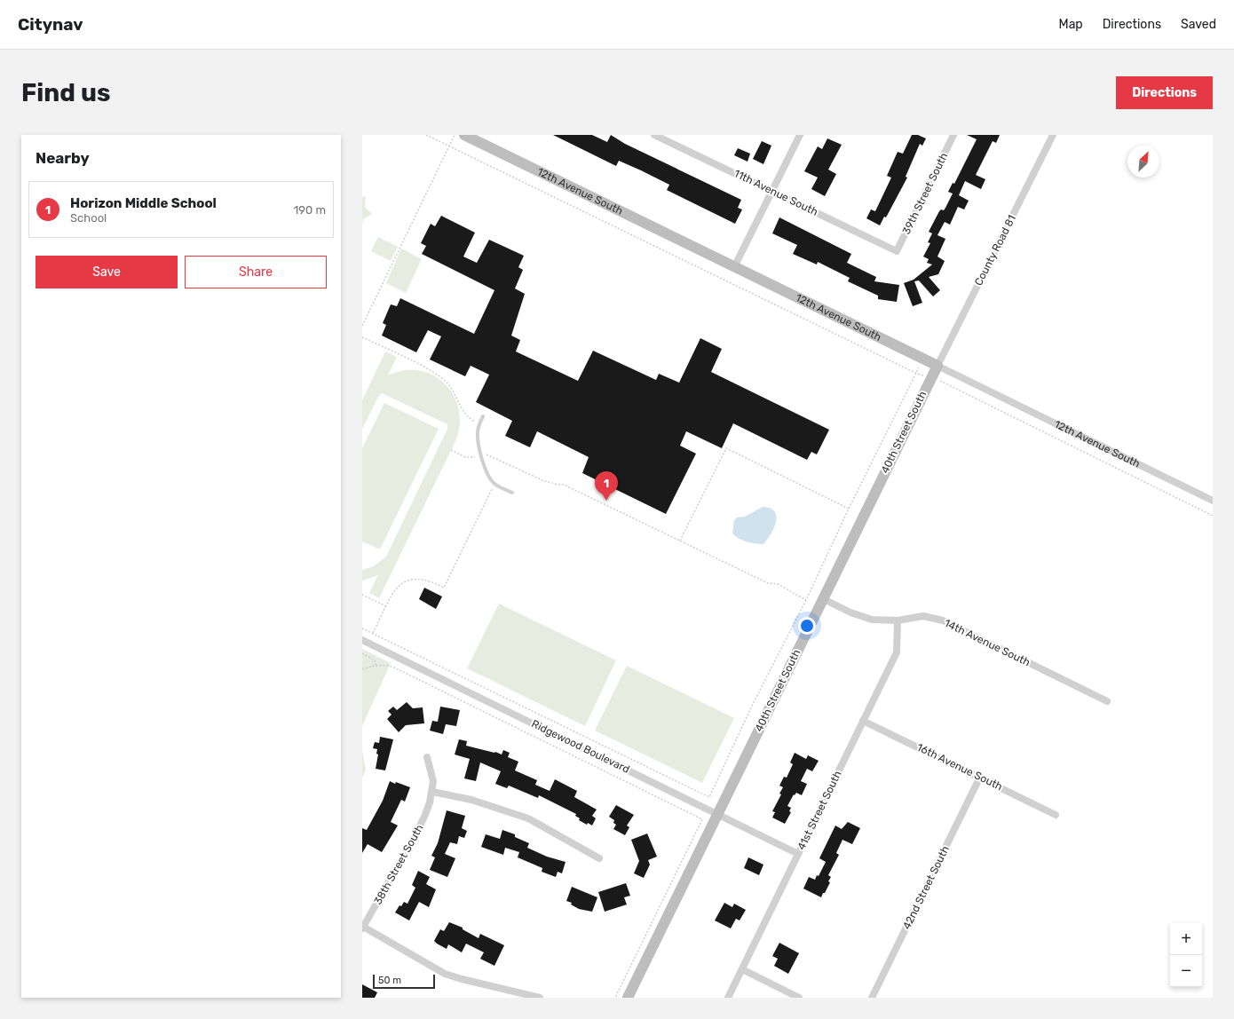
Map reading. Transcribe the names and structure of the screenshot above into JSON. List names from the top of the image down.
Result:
{
  "streets": {
    "street": [
      "12th Avenue South",
      "11th Avenue South",
      "39th Street South",
      "County Road 81",
      "40th Street South",
      "14th Avenue South",
      "Ridgewood Boulevard",
      "16th Avenue South",
      "41st Street South",
      "38th Street South",
      "42nd Street South"
    ]
  },
  "crossings": [
    ["12th Avenue South", "County Road 81"],
    ["12th Avenue South", "40th Street South"],
    ["11th Avenue South", "39th Street South"],
    ["County Road 81", "40th Street South"],
    ["40th Street South", "14th Avenue South"],
    ["40th Street South", "Ridgewood Boulevard"],
    ["14th Avenue South", "41st Street South"],
    ["Ridgewood Boulevard", "41st Street South"],
    ["16th Avenue South", "41st Street South"],
    ["16th Avenue South", "42nd Street South"]
  ],
  "scale_bar": "50 m",
  "north": "top right",
  "page": {
    "header": "Citynav",
    "nav": ["Map", "Directions", "Saved"],
    "buttons": [
      "Directions",
      ["Save", "Share"]
    ],
    "title": "Find us",
    "heading": "Nearby",
    "list": [
      {
        "mark": "1",
        "name": "Horizon Middle School",
        "note": "School",
        "value": "190 m"
      }
    ],
    "pins": "1",
    "map_buttons": ["+", "−"],
    "scale": "50 m"
  }
}
